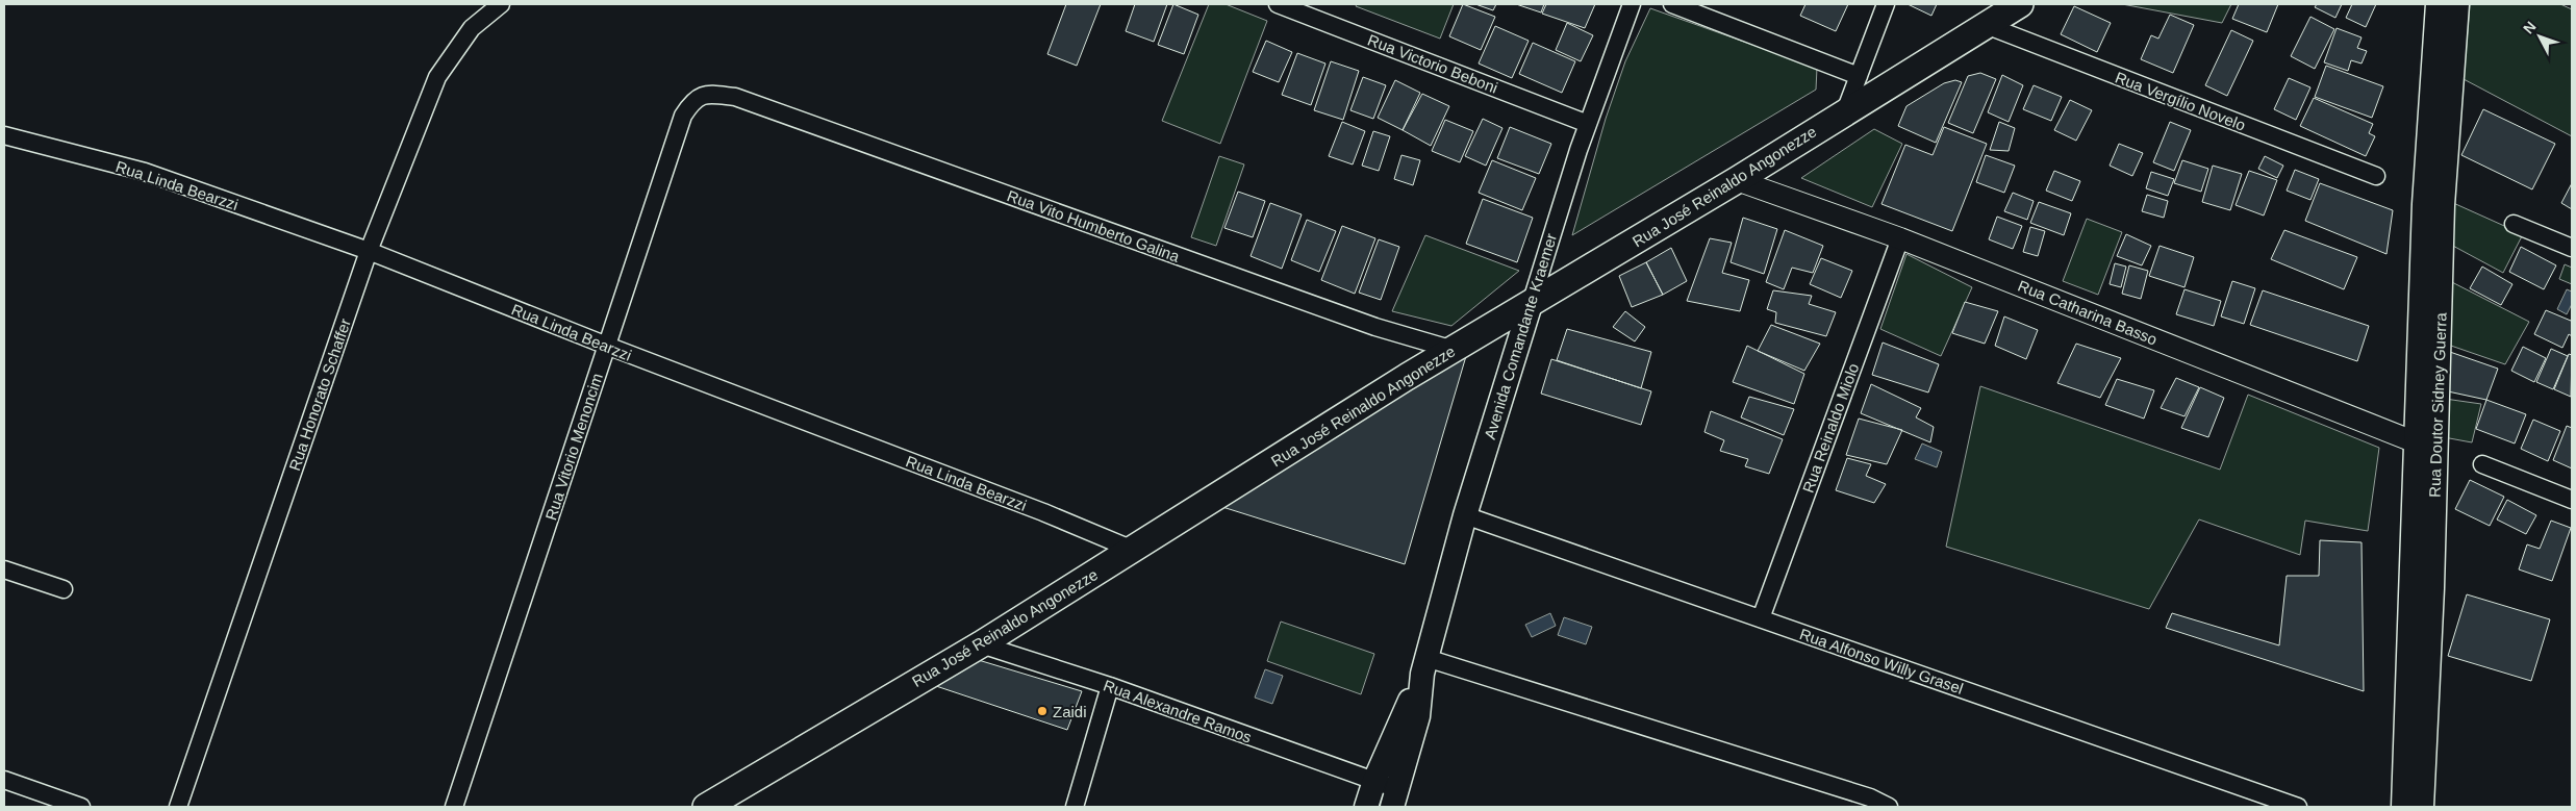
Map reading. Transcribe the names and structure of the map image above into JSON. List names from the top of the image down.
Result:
{
  "streets": {
    "main road": ["Rua José Reinaldo Angonezze", "Avenida Comandante Kraemer", "Rua Doutor Sidney Guerra"],
    "street": [
      "Rua Victorio Beboni",
      "Rua Vergílio Novelo",
      "Rua Linda Bearzzi",
      "Rua Vito Humberto Galina",
      "Rua Catharina Basso",
      "Rua Honorato Schaffer",
      "Rua Reinaldo Miolo",
      "Rua Vitorio Menoncim",
      "Rua Alfonso Willy Grasel",
      "Rua Alexandre Ramos"
    ]
  },
  "crossings": [
    ["Rua Victorio Beboni", "Avenida Comandante Kraemer"],
    ["Rua Vergílio Novelo", "Rua José Reinaldo Angonezze"],
    ["Rua Linda Bearzzi", "Rua José Reinaldo Angonezze"],
    ["Rua Linda Bearzzi", "Rua Honorato Schaffer"],
    ["Rua Linda Bearzzi", "Rua Vitorio Menoncim"],
    ["Rua José Reinaldo Angonezze", "Rua Vito Humberto Galina"],
    ["Rua José Reinaldo Angonezze", "Rua Catharina Basso"],
    ["Rua José Reinaldo Angonezze", "Avenida Comandante Kraemer"],
    ["Rua José Reinaldo Angonezze", "Rua Alexandre Ramos"],
    ["Rua Vito Humberto Galina", "Rua Vitorio Menoncim"],
    ["Rua Catharina Basso", "Rua Doutor Sidney Guerra"],
    ["Rua Catharina Basso", "Rua Reinaldo Miolo"],
    ["Avenida Comandante Kraemer", "Rua Alfonso Willy Grasel"],
    ["Avenida Comandante Kraemer", "Rua Alexandre Ramos"],
    ["Rua Reinaldo Miolo", "Rua Alfonso Willy Grasel"]
  ],
  "places": ["Zaidi"],
  "north": "top left"
}
